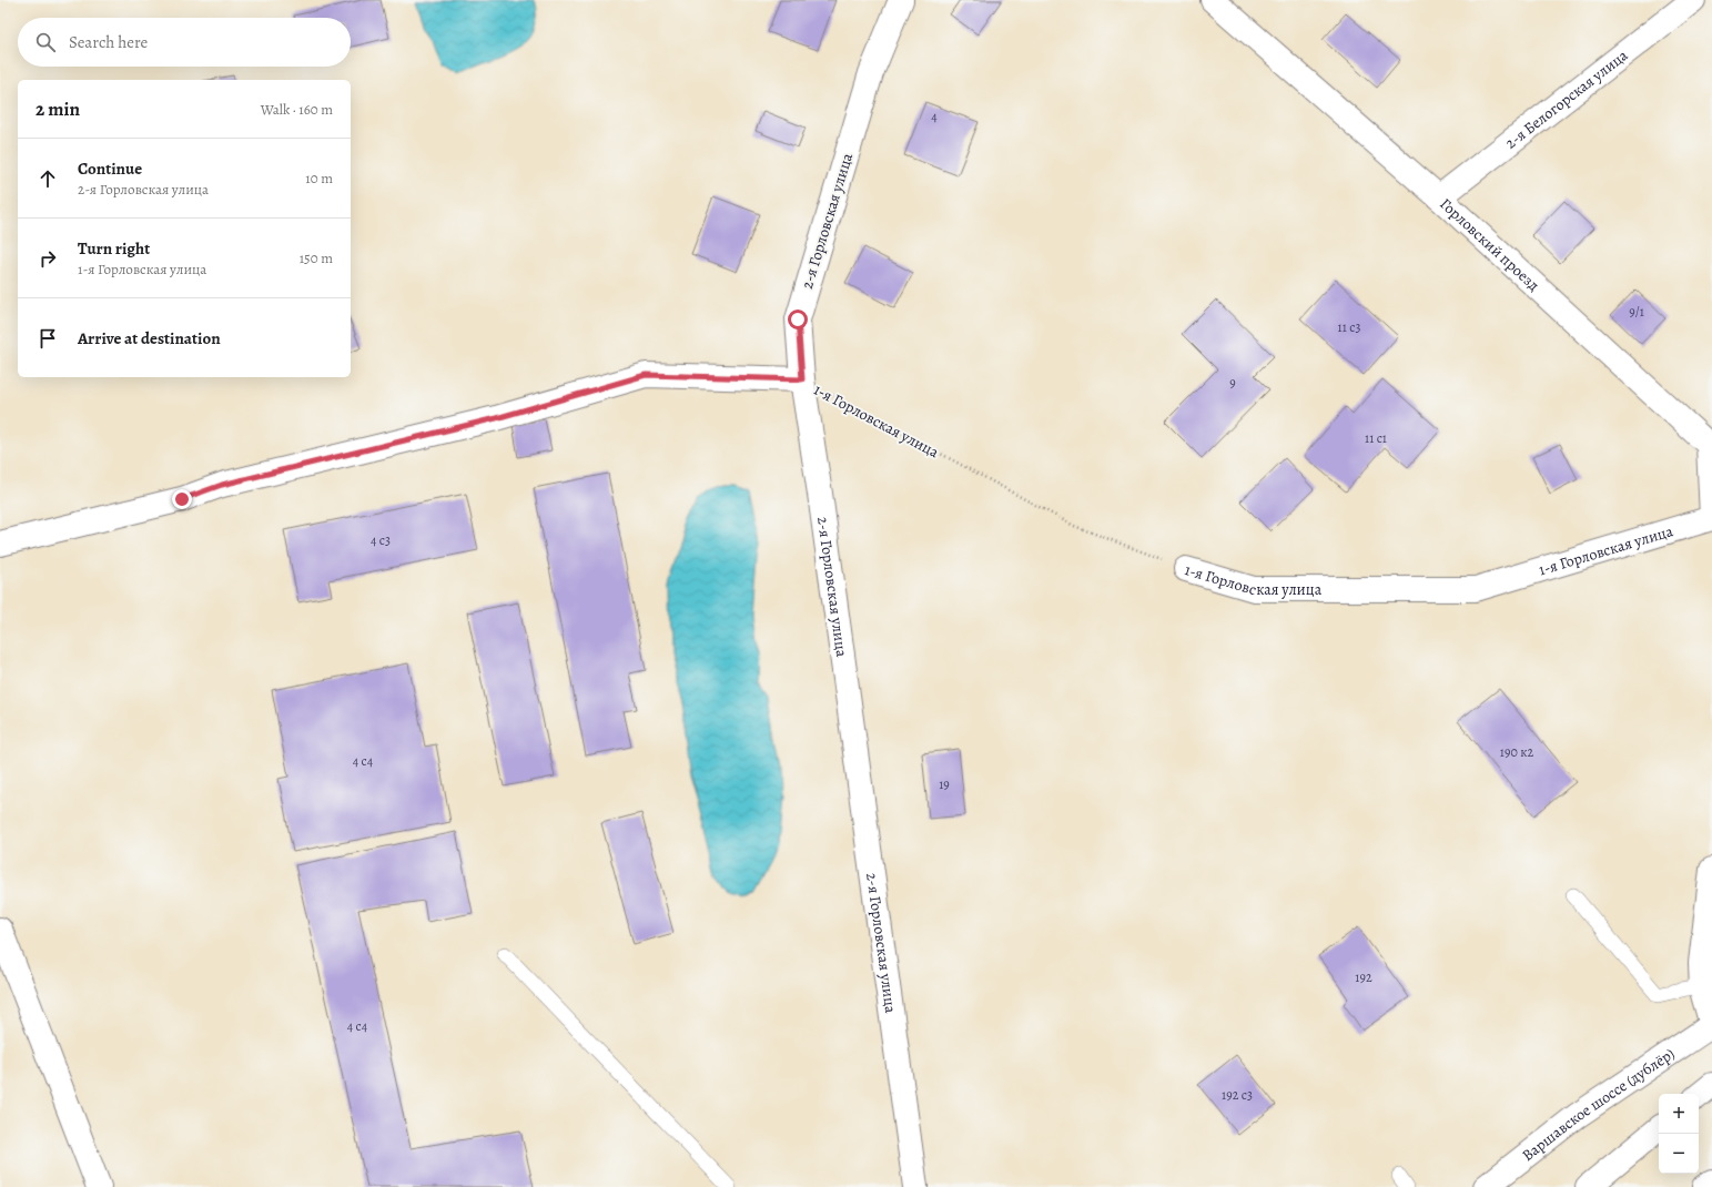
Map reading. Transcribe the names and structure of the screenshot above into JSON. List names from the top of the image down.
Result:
{
  "streets": {
    "street": [
      "2-я Белогорская улица",
      "2-я Горловская улица",
      "Горловский проезд",
      "1-я Горловская улица",
      "Варшавское шоссе (дублёр)"
    ]
  },
  "crossings": [
    ["2-я Белогорская улица", "Горловский проезд"],
    ["2-я Горловская улица", "1-я Горловская улица"],
    ["Горловский проезд", "1-я Горловская улица"]
  ],
  "house_numbers": [
    "4",
    "9/1",
    "11 с3",
    "9",
    "11 с1",
    "4 с3",
    "190 к2",
    "4 с4",
    "19",
    "192",
    "4 с4",
    "192 с3"
  ],
  "page": {
    "search": "Search here",
    "heading": ["2 min", "Walk · 160 m"],
    "list": [
      ["Continue", "2-я Горловская улица", "10 m"],
      ["Turn right", "1-я Горловская улица", "150 m"],
      "Arrive at destination"
    ],
    "map_buttons": ["+", "−"]
  }
}
